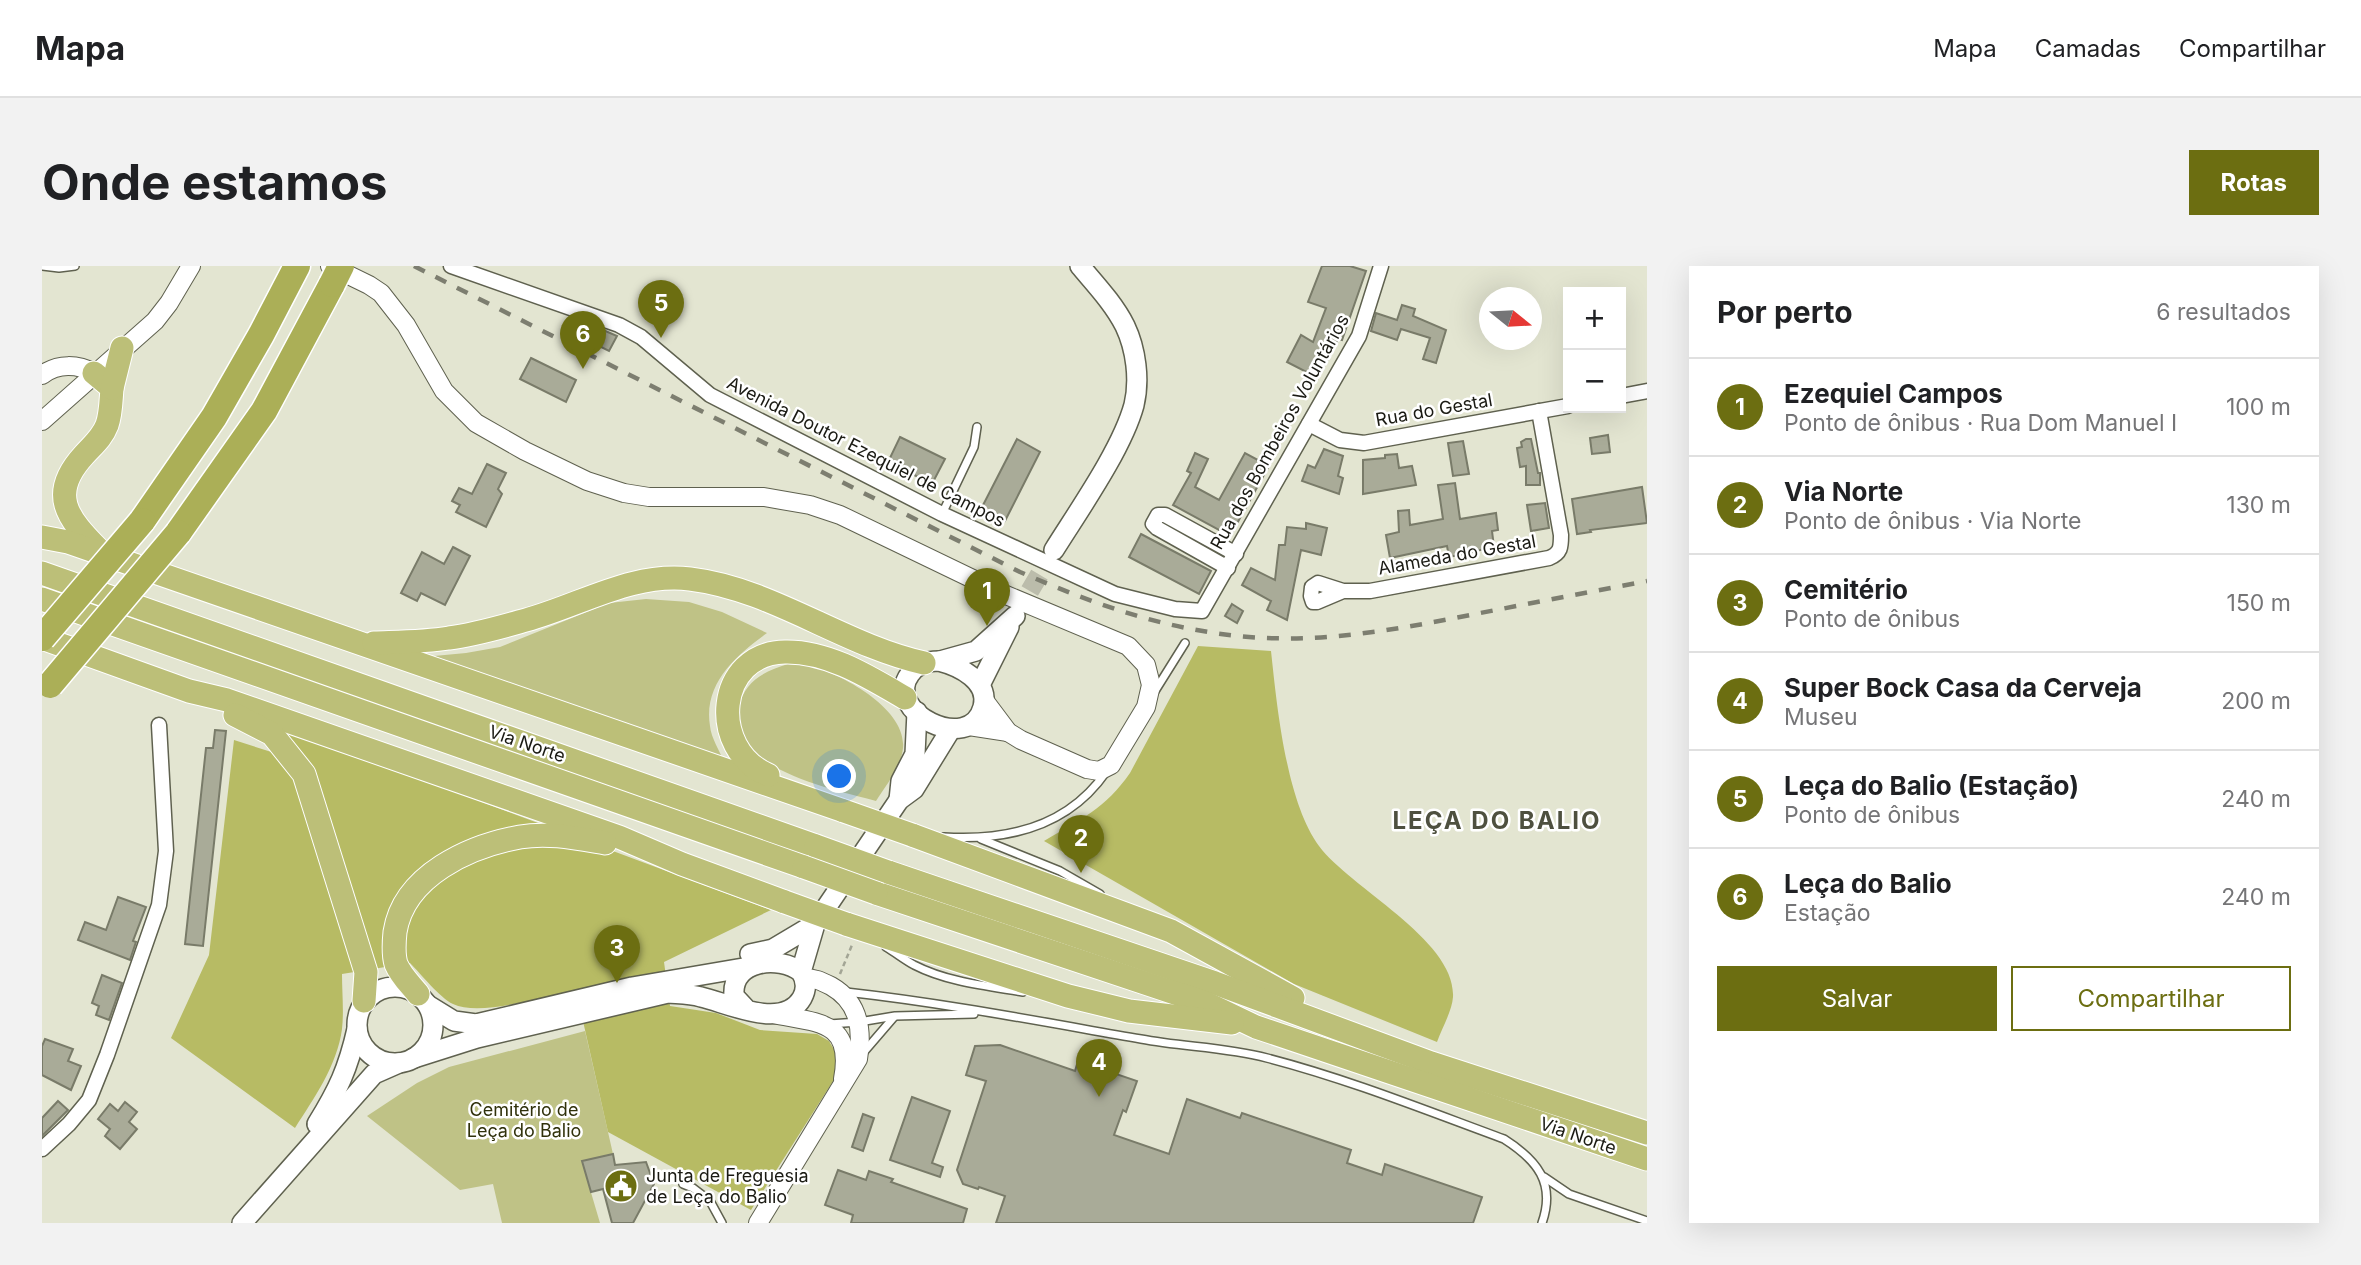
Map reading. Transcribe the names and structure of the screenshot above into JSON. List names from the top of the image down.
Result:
{
  "streets": {
    "highway": ["Via Norte"],
    "street": [
      "Rua do Gestal",
      "Rua dos Bombeiros Voluntários",
      "Avenida Doutor Ezequiel de Campos",
      "Alameda do Gestal"
    ]
  },
  "crossings": [
    ["Rua do Gestal", "Rua dos Bombeiros Voluntários"],
    ["Rua do Gestal", "Alameda do Gestal"],
    ["Rua dos Bombeiros Voluntários", "Avenida Doutor Ezequiel de Campos"]
  ],
  "districts": ["LEÇA DO BALIO"],
  "parks": ["Cemitério de Leça do Balio"],
  "places": {
    "public building": ["Junta de Freguesia de Leça do Balio"]
  },
  "north": "right",
  "page": {
    "header": "Mapa",
    "nav": ["Mapa", "Camadas", "Compartilhar"],
    "buttons": [
      "Rotas",
      ["Salvar", "Compartilhar"]
    ],
    "title": "Onde estamos",
    "heading": ["Por perto", "6 resultados"],
    "pins": [
      "5",
      "6",
      "1",
      "2",
      "3",
      "4"
    ],
    "map_buttons": ["+", "−"],
    "list": [
      {
        "mark": "1",
        "name": "Ezequiel Campos",
        "note": "Ponto de ônibus · Rua Dom Manuel I",
        "value": "100 m"
      },
      {
        "mark": "2",
        "name": "Via Norte",
        "note": "Ponto de ônibus · Via Norte",
        "value": "130 m"
      },
      {
        "mark": "3",
        "name": "Cemitério",
        "note": "Ponto de ônibus",
        "value": "150 m"
      },
      {
        "mark": "4",
        "name": "Super Bock Casa da Cerveja",
        "note": "Museu",
        "value": "200 m"
      },
      {
        "mark": "5",
        "name": "Leça do Balio (Estação)",
        "note": "Ponto de ônibus",
        "value": "240 m"
      },
      {
        "mark": "6",
        "name": "Leça do Balio",
        "note": "Estação",
        "value": "240 m"
      }
    ]
  }
}
